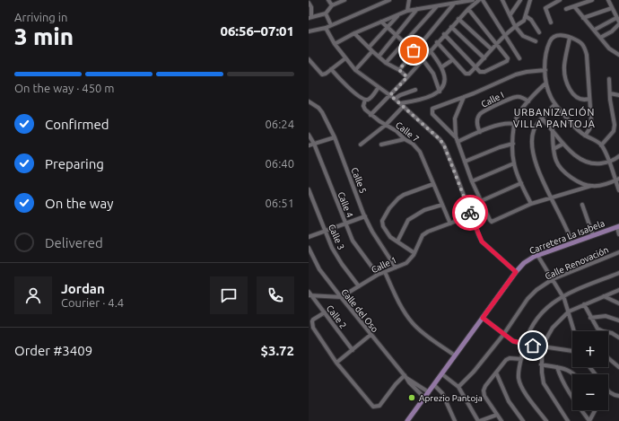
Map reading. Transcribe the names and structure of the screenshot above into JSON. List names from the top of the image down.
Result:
{
  "streets": {
    "main road": ["Carretera La Isabela"],
    "street": [
      "Calle I",
      "Calle 7",
      "Calle 5",
      "Calle 4",
      "Calle 3",
      "Calle Renovación",
      "Calle 1",
      "Calle del Oso",
      "Calle 2"
    ]
  },
  "crossings": [
    ["Calle 7", "Calle 1"],
    ["Calle 5", "Calle 1"],
    ["Calle 4", "Calle 1"],
    ["Calle 3", "Calle 1"],
    ["Carretera La Isabela", "Calle del Oso"],
    ["Calle 1", "Calle del Oso"]
  ],
  "districts": ["URBANIZACIÓN VILLA PANTOJA"],
  "places": ["Aprezio Pantoja"],
  "page": {
    "heading": ["3 min", "Arriving in", "06:56–07:01"],
    "panel": [
      "Jordan",
      "Courier · 4.4",
      "Order #3409",
      "$3.72"
    ],
    "bar": "On the way · 450 m",
    "list": [
      ["Confirmed", "06:24"],
      ["Preparing", "06:40"],
      ["On the way", "06:51"],
      "Delivered"
    ],
    "map_buttons": ["+", "−"]
  }
}
